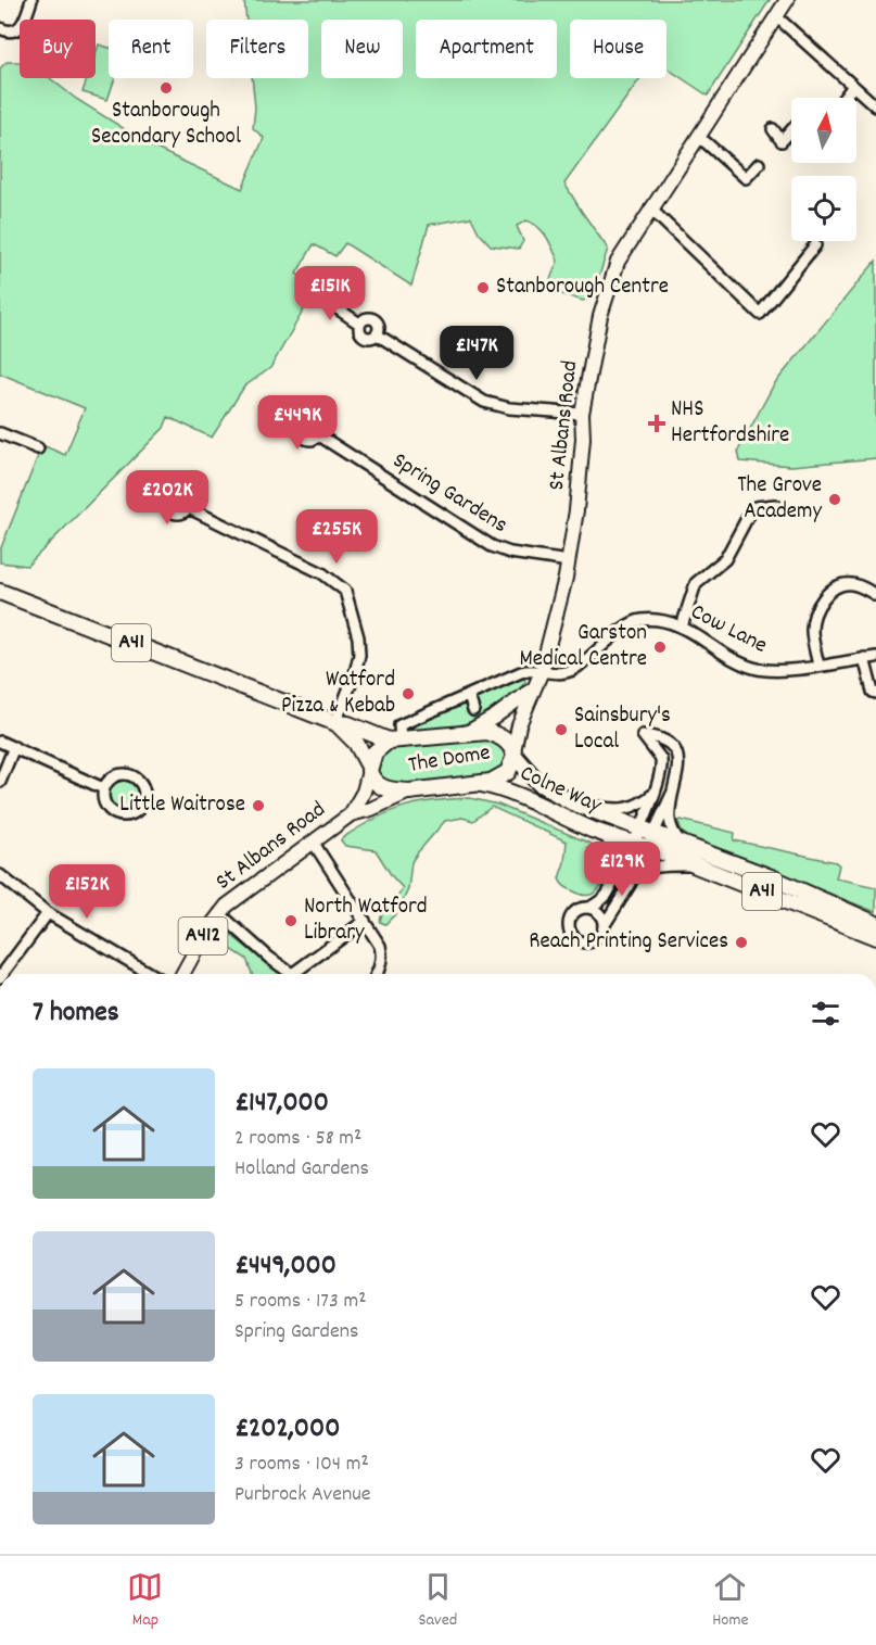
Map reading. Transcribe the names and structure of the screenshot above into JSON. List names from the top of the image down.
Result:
{
  "streets": {
    "highway": ["A41", "The Dome", "Colne Way"],
    "main road": ["St Albans Road", "A412"],
    "street": ["Spring Gardens", "Cow Lane"]
  },
  "crossings": [
    ["St Albans Road", "Spring Gardens"],
    ["St Albans Road", "Cow Lane"],
    ["St Albans Road", "A41"],
    ["St Albans Road", "The Dome"],
    ["St Albans Road", "Colne Way"],
    ["A41", "The Dome"],
    ["The Dome", "Colne Way"]
  ],
  "places": {
    "other": [
      "Stanborough Secondary School",
      "Stanborough Centre",
      "The Grove Academy",
      "Garston Medical Centre",
      "Watford Pizza & Kebab",
      "Sainsbury's Local",
      "Little Waitrose",
      "North Watford Library",
      "Reach Printing Services"
    ],
    "health": ["NHS Hertfordshire"]
  },
  "north": "top",
  "page": {
    "chip": [
      "Buy",
      "Rent",
      "Filters",
      "New",
      "Apartment",
      "House"
    ],
    "price": [
      "£151K",
      "£147K",
      "£449K",
      "£202K",
      "£255K",
      "£129K",
      "£152K"
    ],
    "heading": "7 homes",
    "list": [
      {
        "name": "£147,000",
        "note": "2 rooms · 58 m² · Holland Gardens"
      },
      {
        "name": "£449,000",
        "note": "5 rooms · 173 m² · Spring Gardens"
      },
      {
        "name": "£202,000",
        "note": "3 rooms · 104 m² · Purbrock Avenue"
      }
    ],
    "tabs": ["Map", "Saved", "Home"]
  }
}
